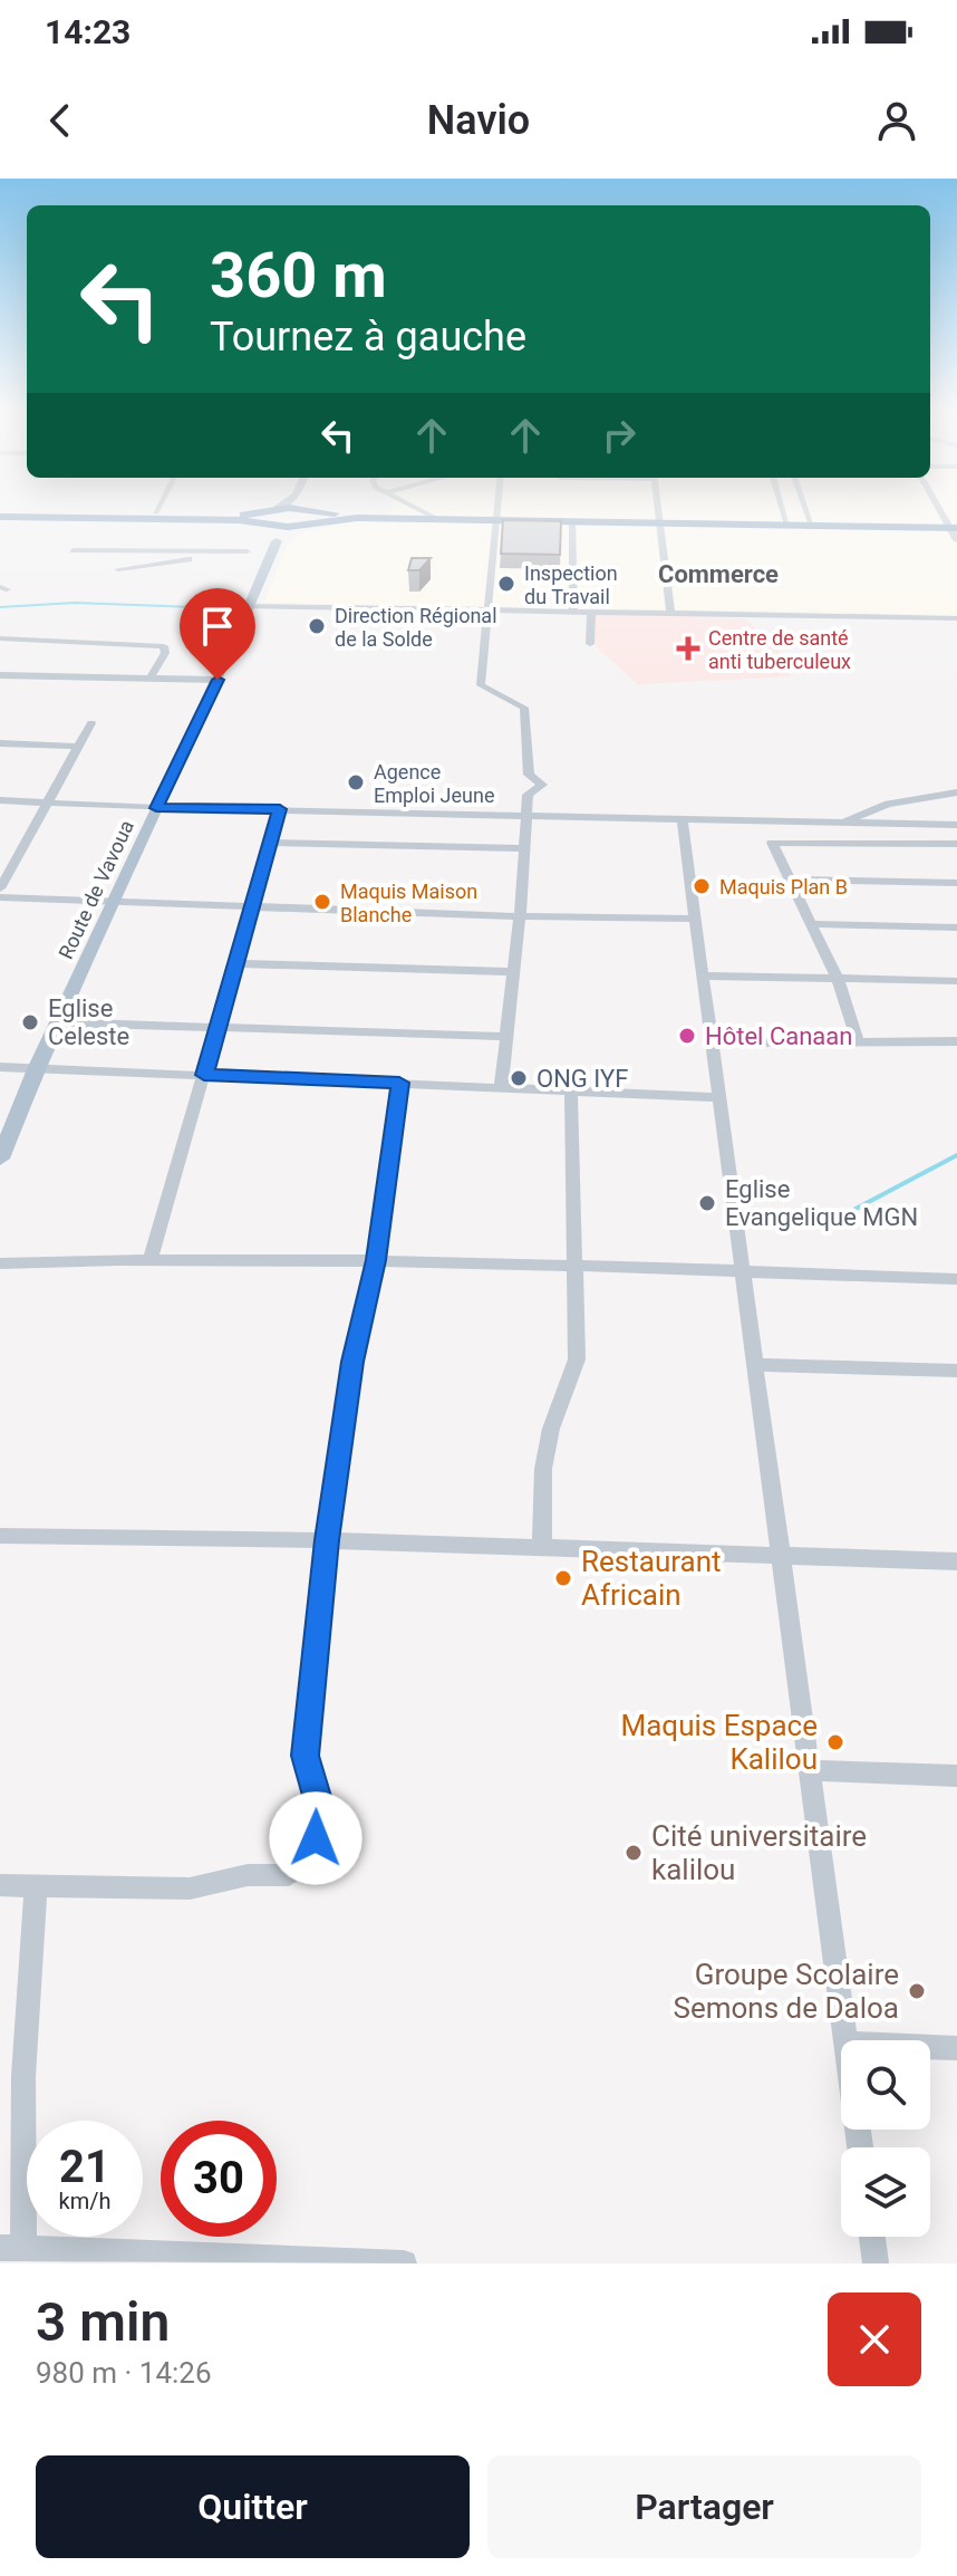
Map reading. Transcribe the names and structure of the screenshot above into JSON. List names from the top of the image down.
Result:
{
  "streets": {
    "main road": ["Route de Vavoua"]
  },
  "districts": ["Commerce"],
  "places": {
    "other": [
      "Inspection du Travail",
      "Direction Régional de la Solde",
      "Agence Emploi Jeune",
      "Maquis Plan B",
      "Maquis Maison Blanche",
      "Eglise Celeste",
      "Hôtel Canaan",
      "ONG IYF",
      "Eglise Evangelique MGN",
      "Restaurant Africain",
      "Maquis Espace Kalilou",
      "Cité universitaire kalilou",
      "Groupe Scolaire Semons de Daloa"
    ],
    "health": ["Centre de santé anti tuberculeux"]
  },
  "page": {
    "status": "14:23",
    "header": "Navio",
    "turn": ["360 m", "Tournez à gauche"],
    "speed": "21 km/h",
    "limit": "30",
    "heading": ["3 min", "980 m · 14:26"],
    "buttons": ["Quitter", "Partager"]
  }
}
